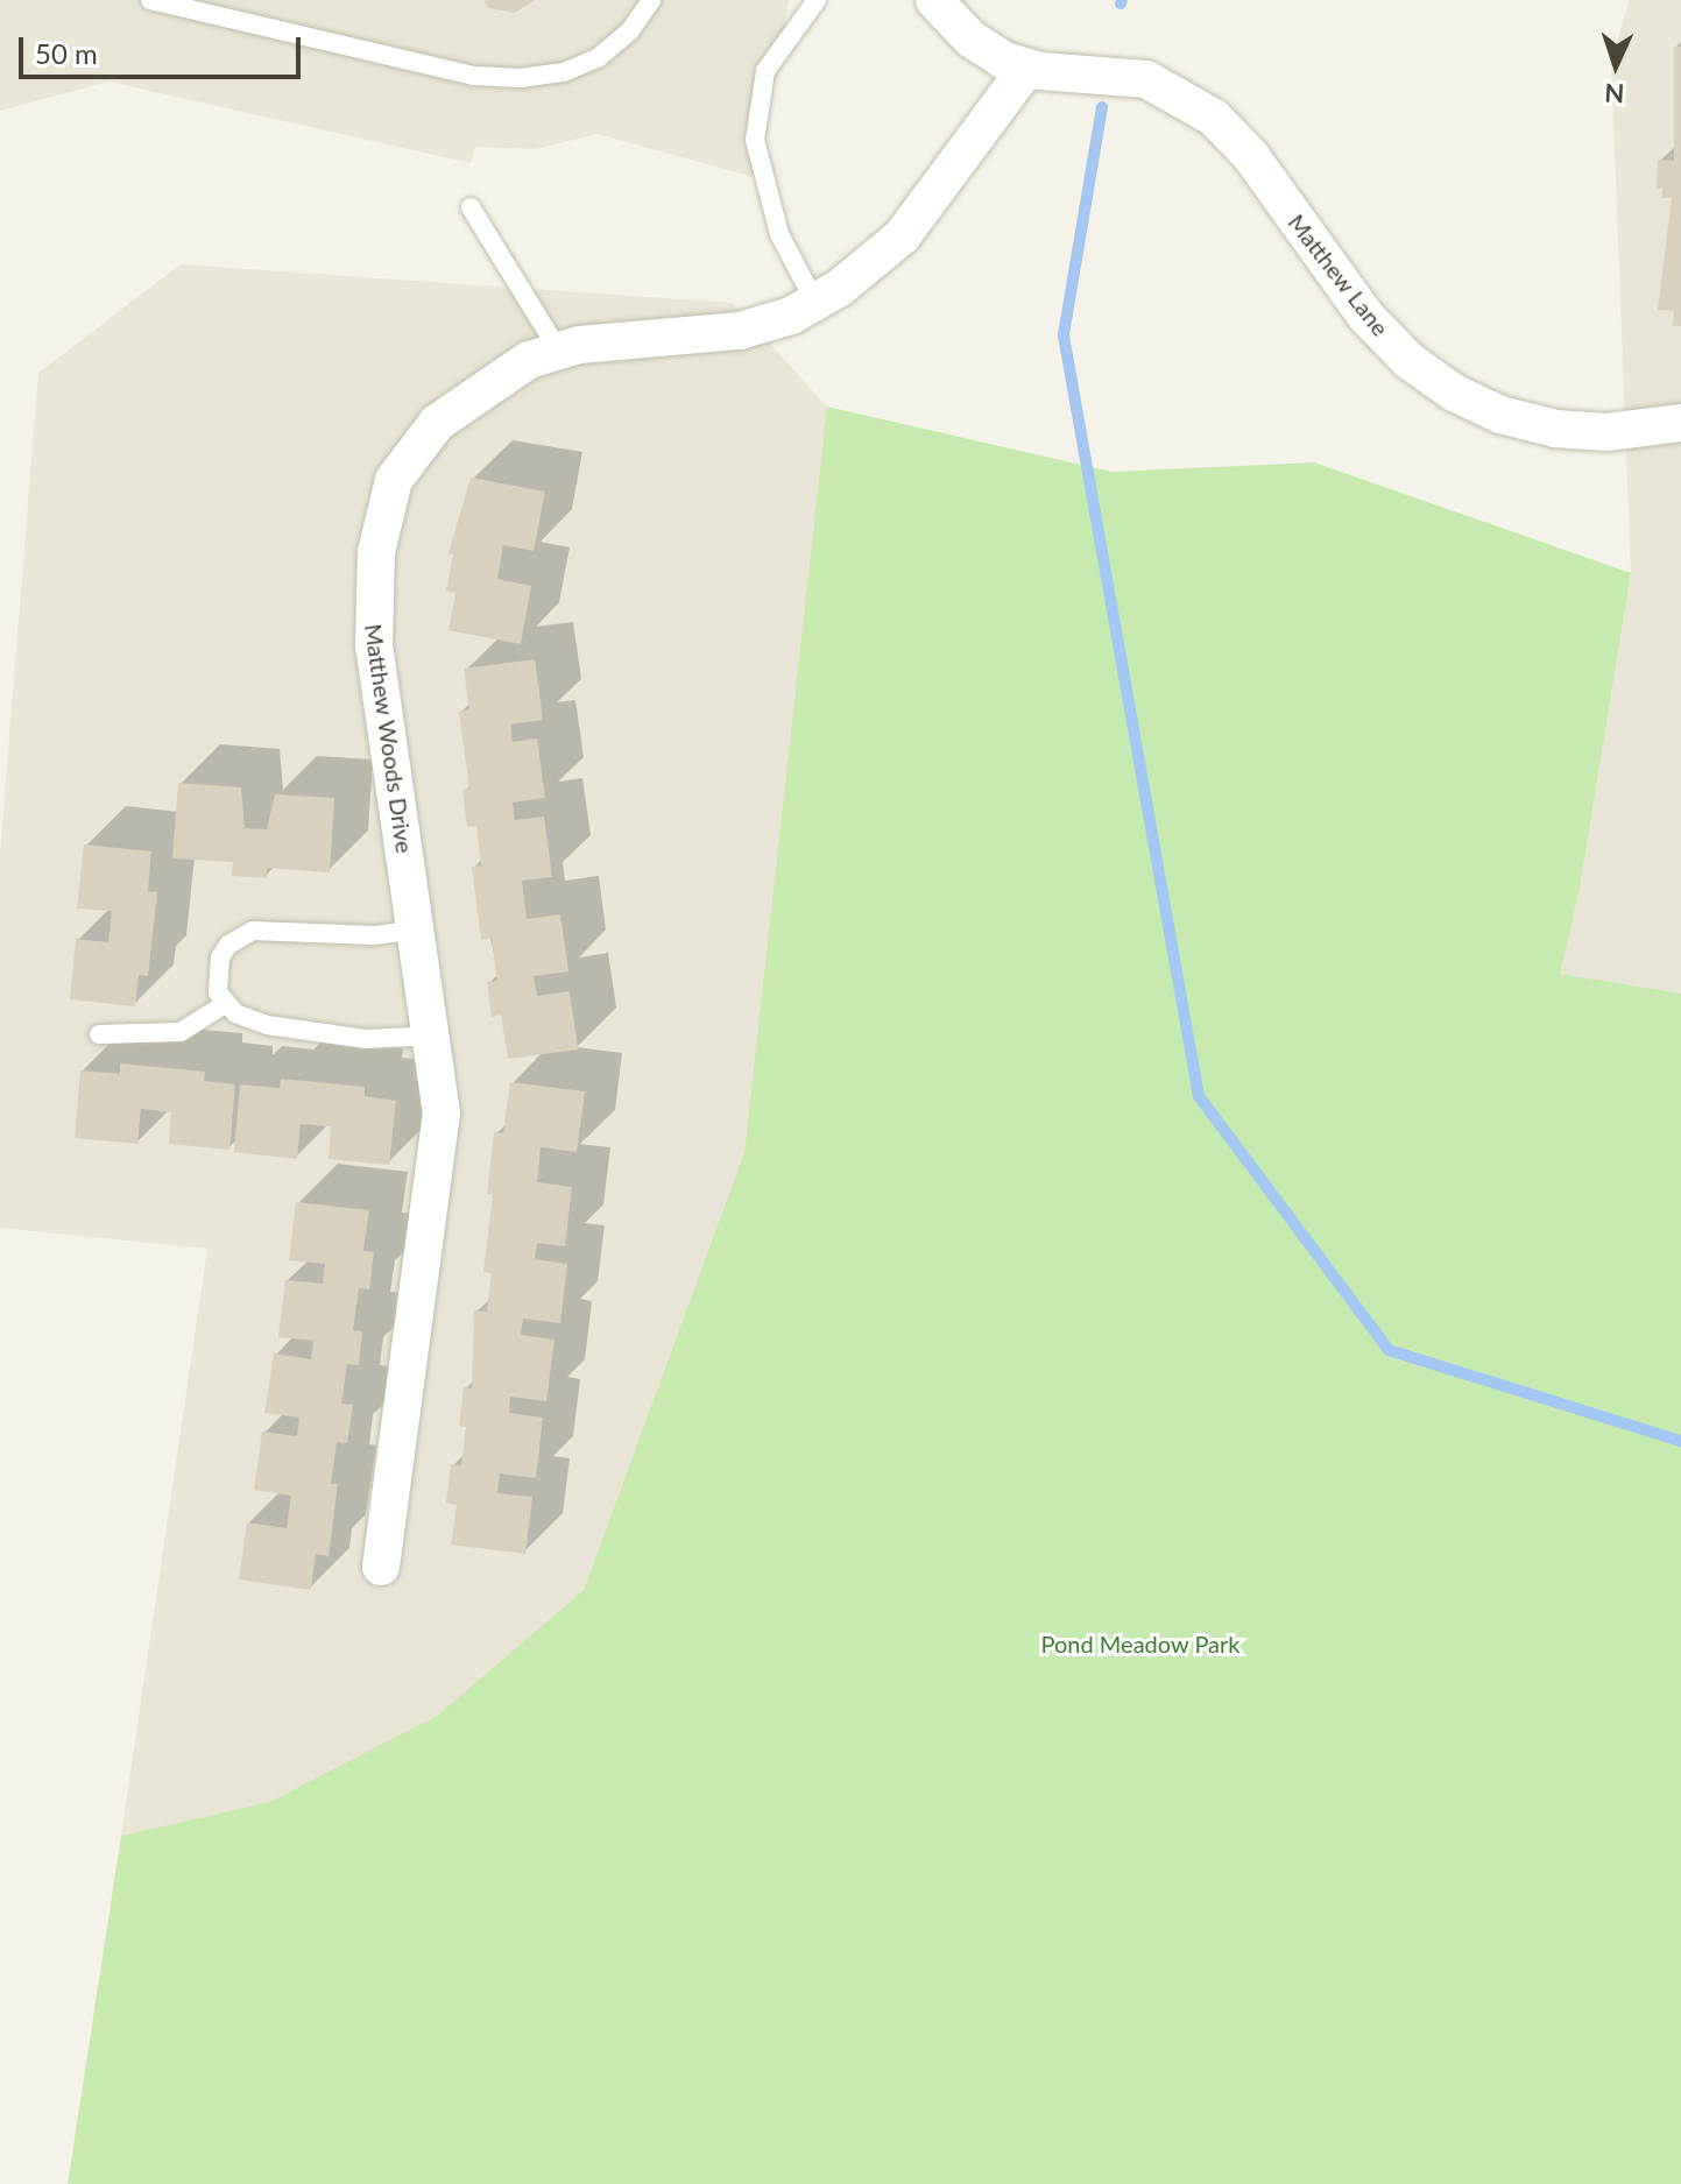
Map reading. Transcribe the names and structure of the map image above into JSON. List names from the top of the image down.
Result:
{
  "streets": {
    "street": ["Matthew Lane", "Matthew Woods Drive"]
  },
  "crossings": [
    ["Matthew Lane", "Matthew Woods Drive"]
  ],
  "parks": ["Pond Meadow Park"],
  "scale_bar": "50 m",
  "north": "bottom"
}
